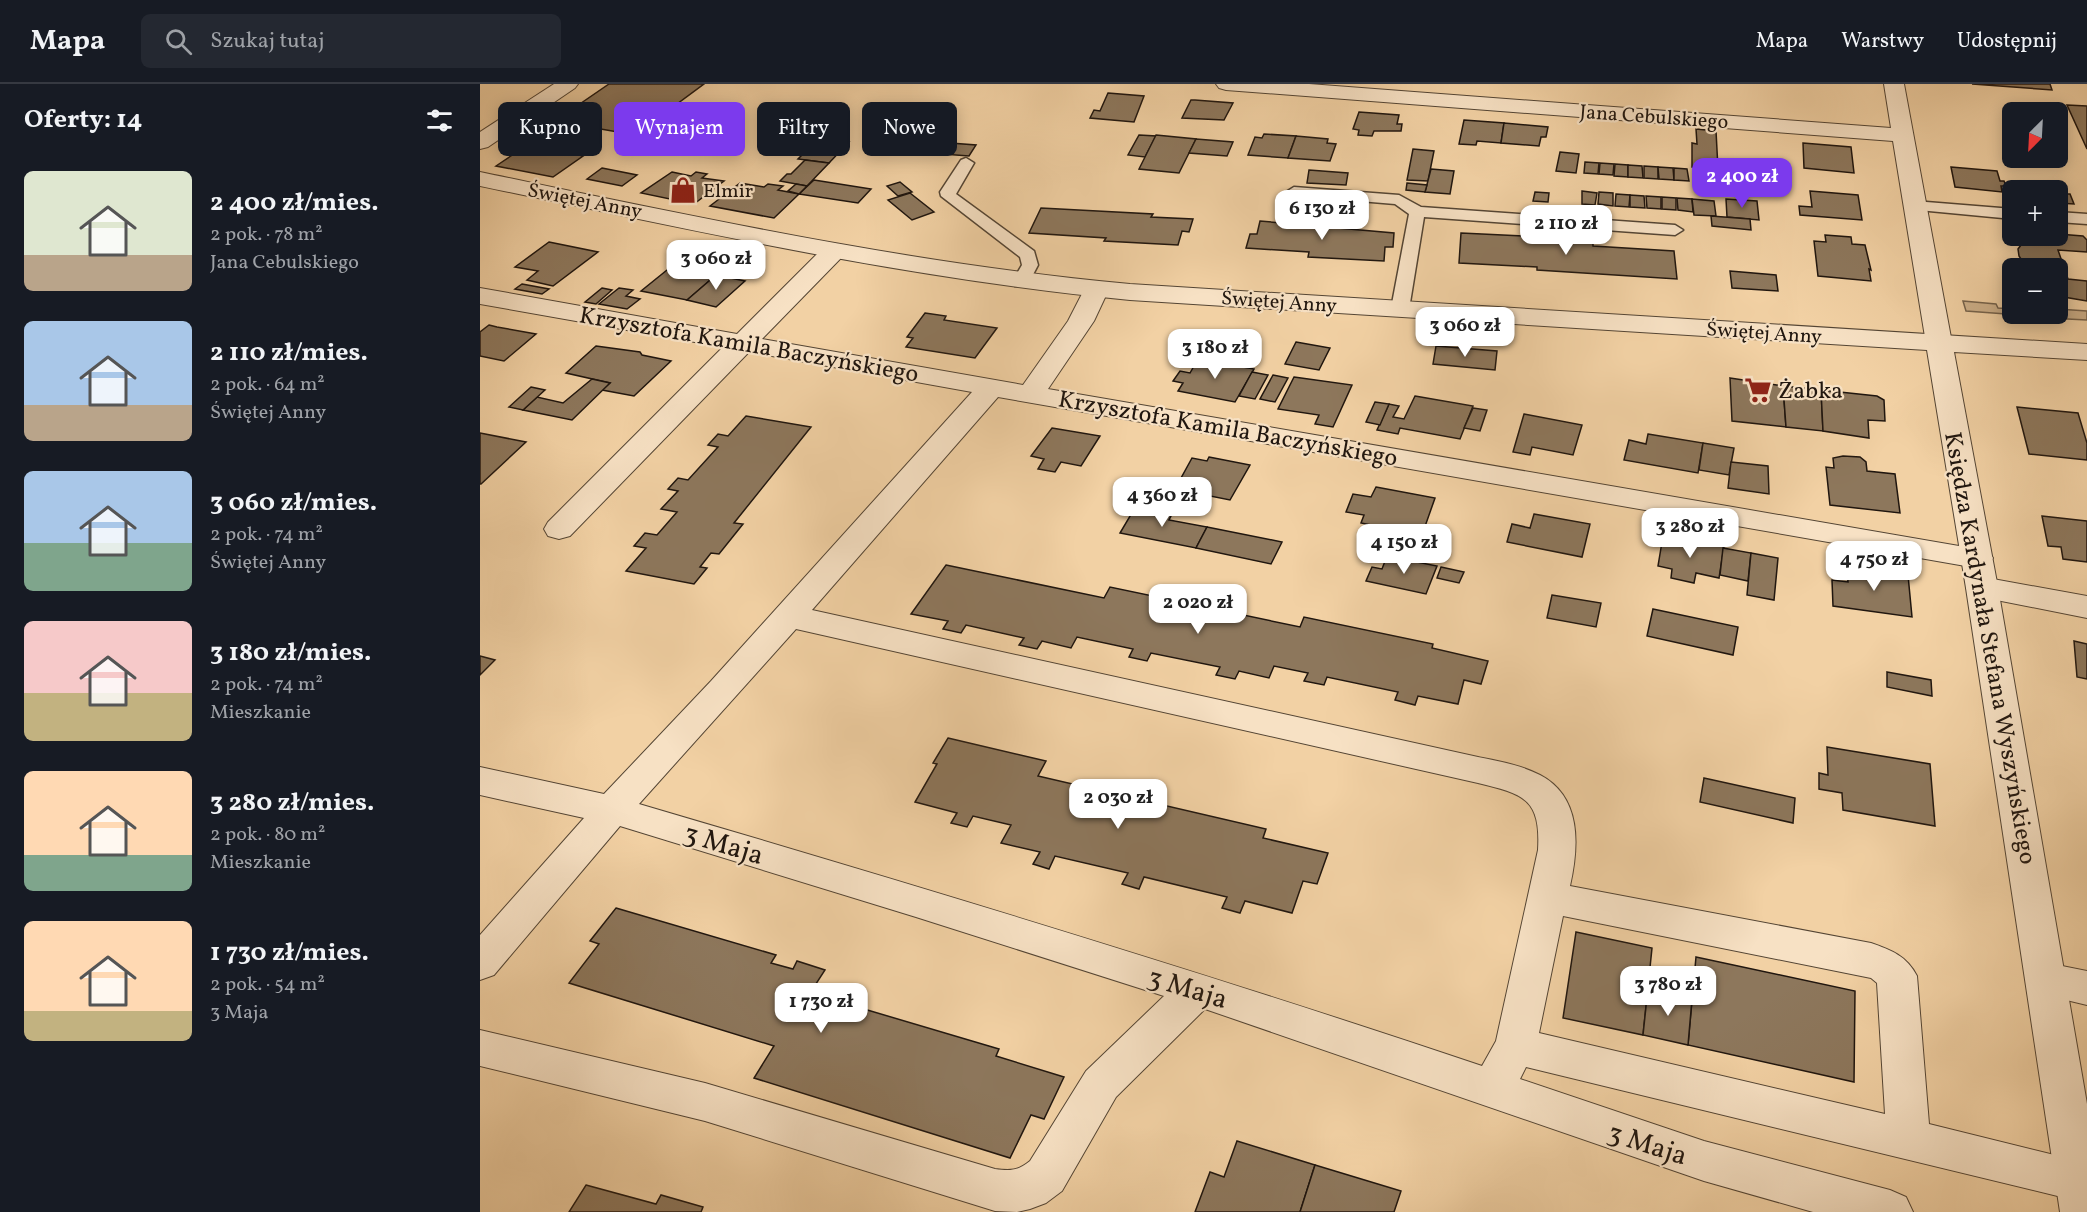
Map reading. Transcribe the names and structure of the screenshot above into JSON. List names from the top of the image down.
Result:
{
  "streets": {
    "street": [
      "Jana Cebulskiego",
      "Świętej Anny",
      "Krzysztofa Kamila Baczyńskiego",
      "Księdza Kardynała Stefana Wyszyńskiego",
      "3 Maja"
    ]
  },
  "crossings": [
    ["Jana Cebulskiego", "Księdza Kardynała Stefana Wyszyńskiego"],
    ["Świętej Anny", "Księdza Kardynała Stefana Wyszyńskiego"],
    ["Krzysztofa Kamila Baczyńskiego", "Księdza Kardynała Stefana Wyszyńskiego"]
  ],
  "places": {
    "shop": ["Elmir"],
    "supermarket": ["Żabka"]
  },
  "north": "bottom left",
  "page": {
    "header": "Mapa",
    "search": "Szukaj tutaj",
    "nav": ["Mapa", "Warstwy", "Udostępnij"],
    "heading": "Oferty: 14",
    "map_buttons": ["+", "−"],
    "chip": [
      "Kupno",
      "Wynajem",
      "Filtry",
      "Nowe"
    ],
    "list": [
      {
        "name": "2 400 zł/mies.",
        "note": "2 pok. · 78 m² · Jana Cebulskiego"
      },
      {
        "name": "2 110 zł/mies.",
        "note": "2 pok. · 64 m² · Świętej Anny"
      },
      {
        "name": "3 060 zł/mies.",
        "note": "2 pok. · 74 m² · Świętej Anny"
      },
      {
        "name": "3 180 zł/mies.",
        "note": "2 pok. · 74 m² · Mieszkanie"
      },
      {
        "name": "3 280 zł/mies.",
        "note": "2 pok. · 80 m² · Mieszkanie"
      },
      {
        "name": "1 730 zł/mies.",
        "note": "2 pok. · 54 m² · 3 Maja"
      }
    ],
    "price": [
      "2 400 zł",
      "6 130 zł",
      "2 110 zł",
      "3 060 zł",
      "3 060 zł",
      "3 180 zł",
      "4 360 zł",
      "3 280 zł",
      "4 150 zł",
      "4 750 zł",
      "2 020 zł",
      "2 030 zł",
      "3 780 zł",
      "1 730 zł"
    ]
  }
}
